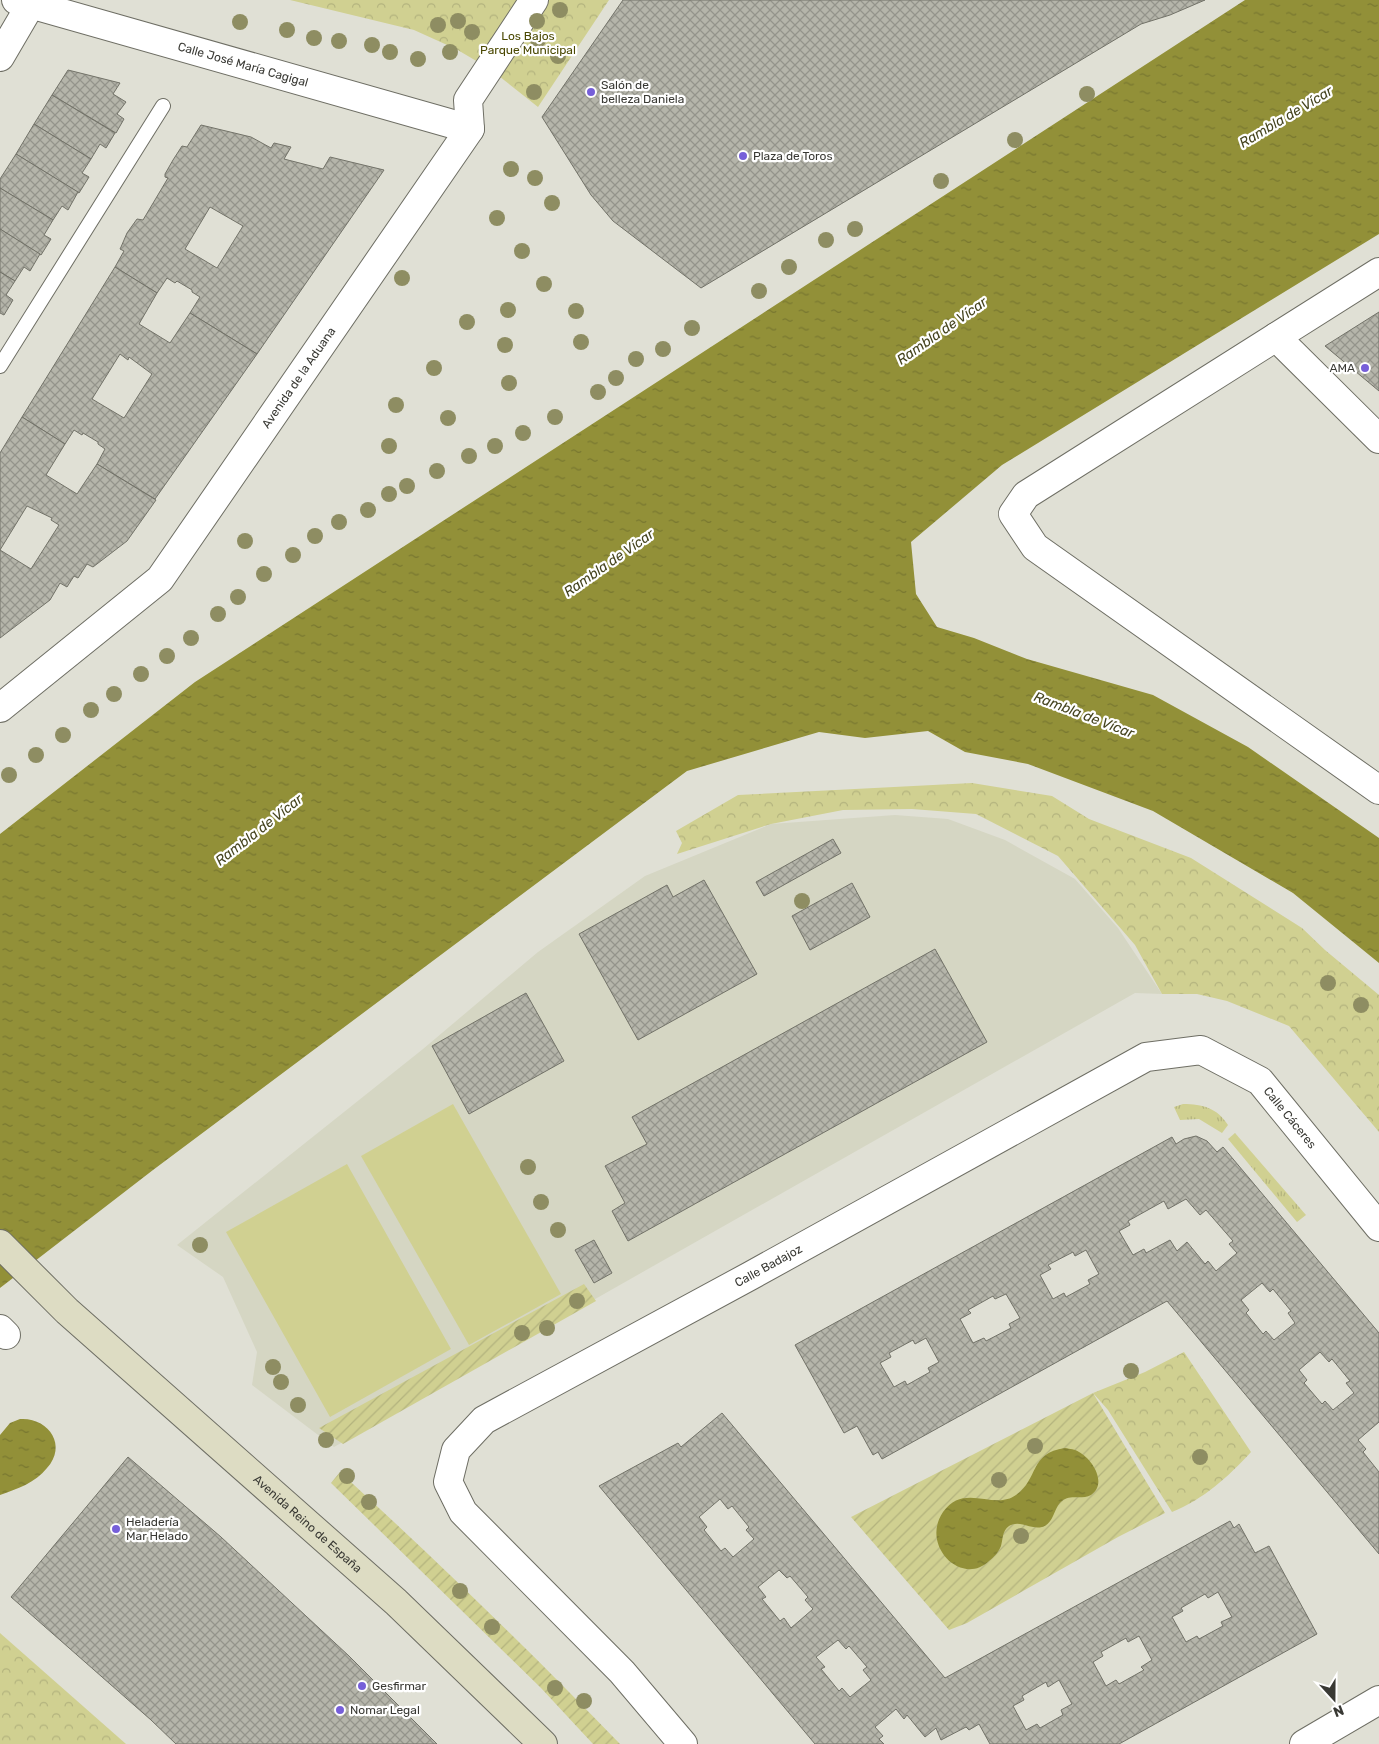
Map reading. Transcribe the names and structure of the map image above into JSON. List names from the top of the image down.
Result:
{
  "streets": {
    "street": [
      "Calle José María Cagigal",
      "Avenida de la Aduana",
      "Calle Cáceres",
      "Calle Badajoz",
      "Avenida Reino de España"
    ]
  },
  "crossings": [
    ["Calle José María Cagigal", "Avenida de la Aduana"],
    ["Calle Cáceres", "Calle Badajoz"]
  ],
  "water": ["Rambla de Vícar"],
  "parks": ["Los Bajos Parque Municipal"],
  "places": [
    "Salón de belleza Daniela",
    "Plaza de Toros",
    "AMA",
    "Heladería Mar Helado",
    "Gesfirmar",
    "Nomar Legal"
  ],
  "north": "bottom"
}
